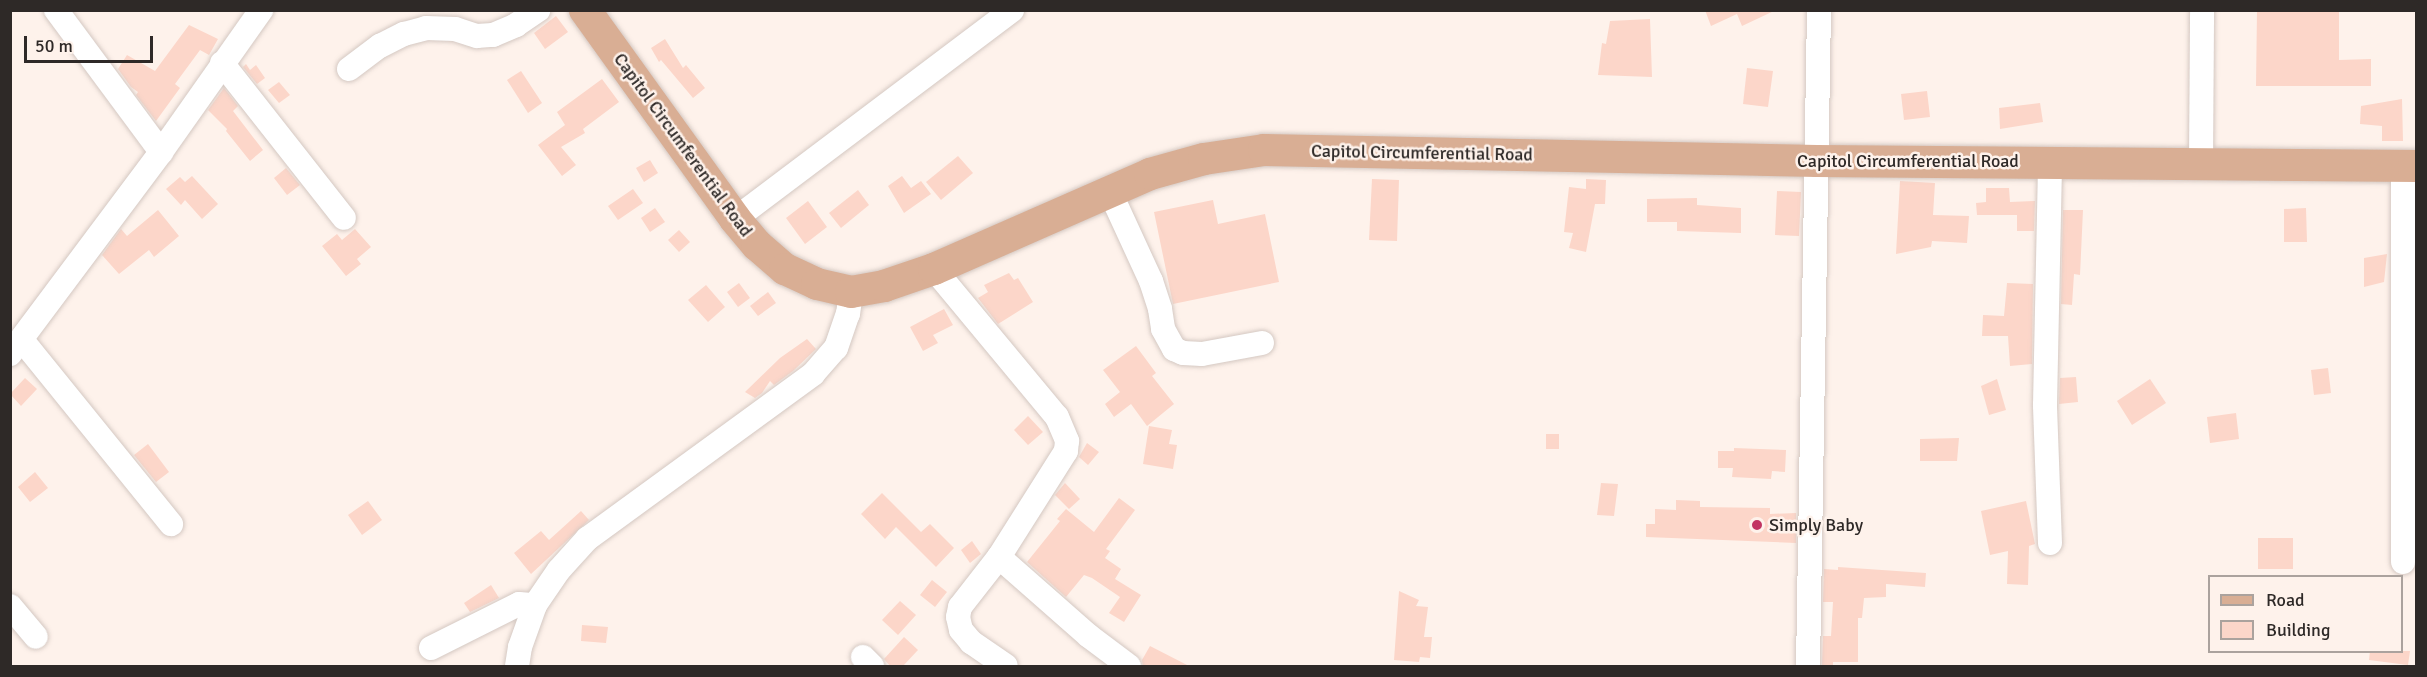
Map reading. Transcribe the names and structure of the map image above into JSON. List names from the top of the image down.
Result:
{
  "streets": {
    "main road": ["Capitol Circumferential Road"]
  },
  "places": ["Simply Baby"],
  "legend": ["Road", "Building"],
  "scale_bar": "50 m"
}
